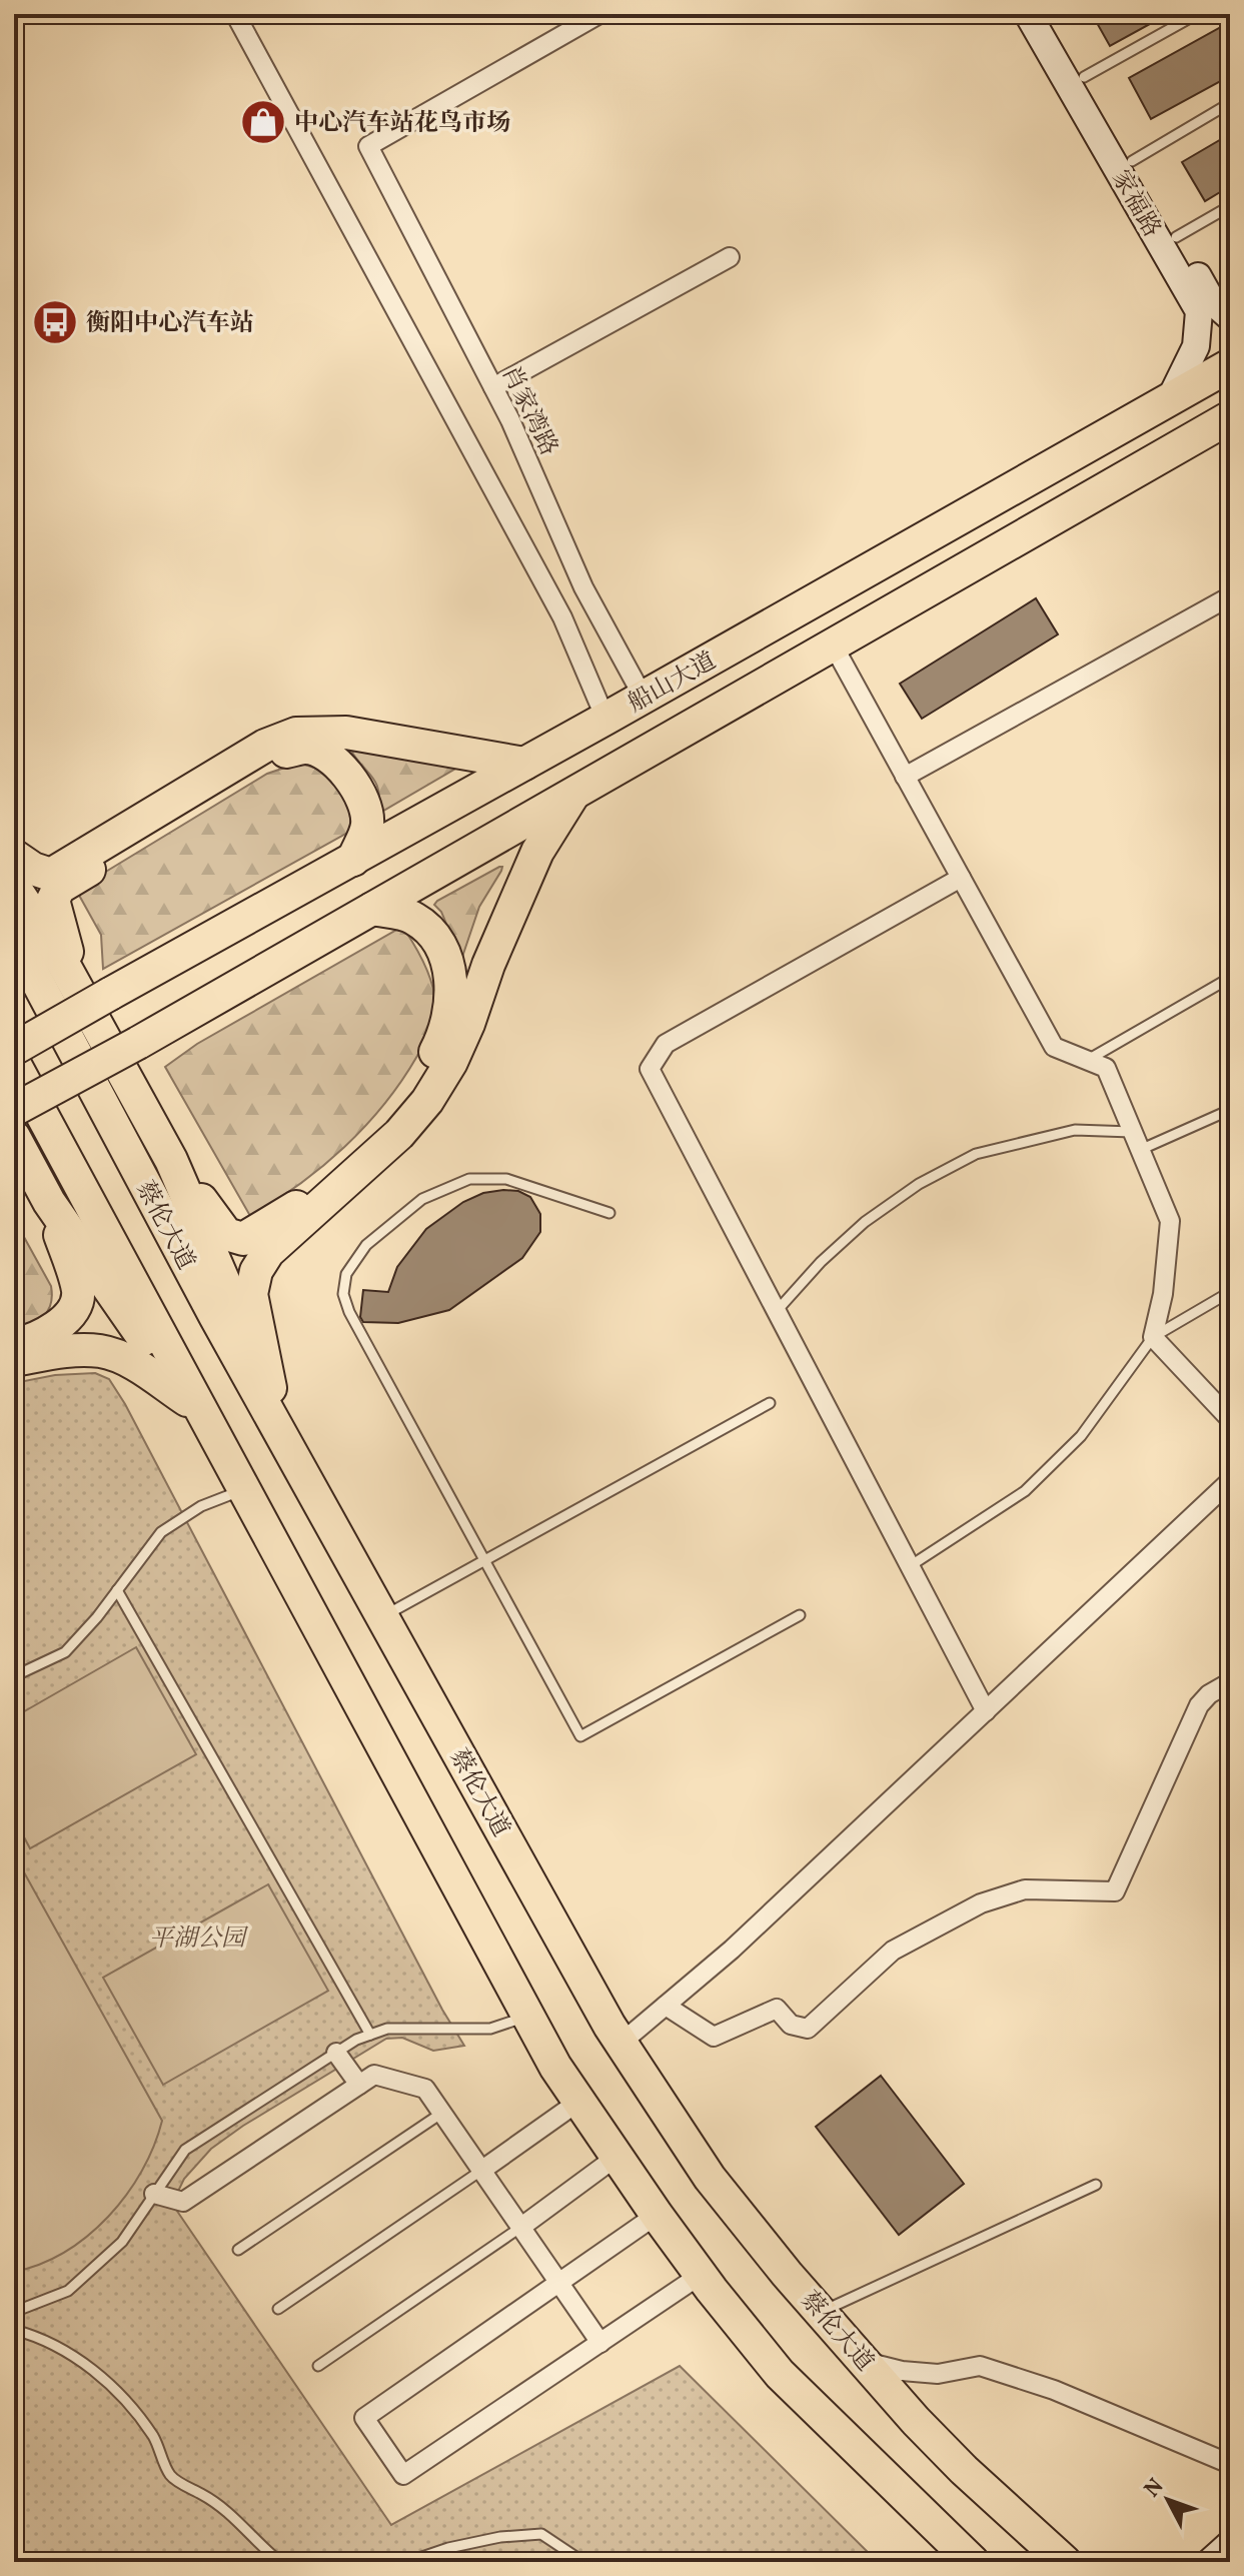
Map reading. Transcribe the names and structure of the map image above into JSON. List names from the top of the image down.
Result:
{
  "streets": {
    "highway": ["船山大道", "蔡伦大道"],
    "street": ["家福路", "肖家湾路"]
  },
  "crossings": [
    ["家福路", "船山大道"],
    ["肖家湾路", "船山大道"]
  ],
  "parks": ["平湖公园"],
  "places": {
    "shop": ["中心汽车站花鸟市场"],
    "bus stop": ["衡阳中心汽车站"]
  },
  "north": "top left"
}
